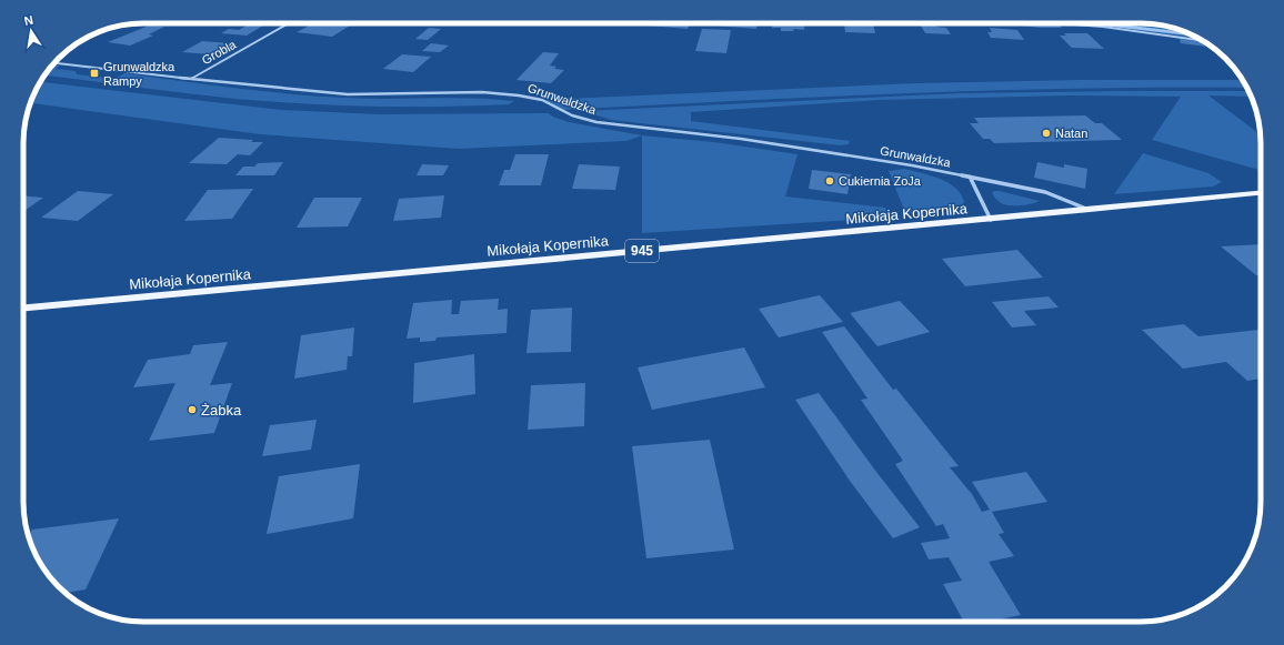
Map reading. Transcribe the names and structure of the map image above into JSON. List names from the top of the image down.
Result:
{
  "streets": {
    "main road": ["Mikołaja Kopernika", "945"],
    "street": ["Grobla", "Grunwaldzka"]
  },
  "crossings": [
    ["Grobla", "Grunwaldzka"],
    ["Grunwaldzka", "Mikołaja Kopernika"]
  ],
  "places": {
    "transit": ["Grunwaldzka Rampy"],
    "other": ["Natan", "Cukiernia ZoJa", "Żabka"]
  },
  "north": "top"
}
